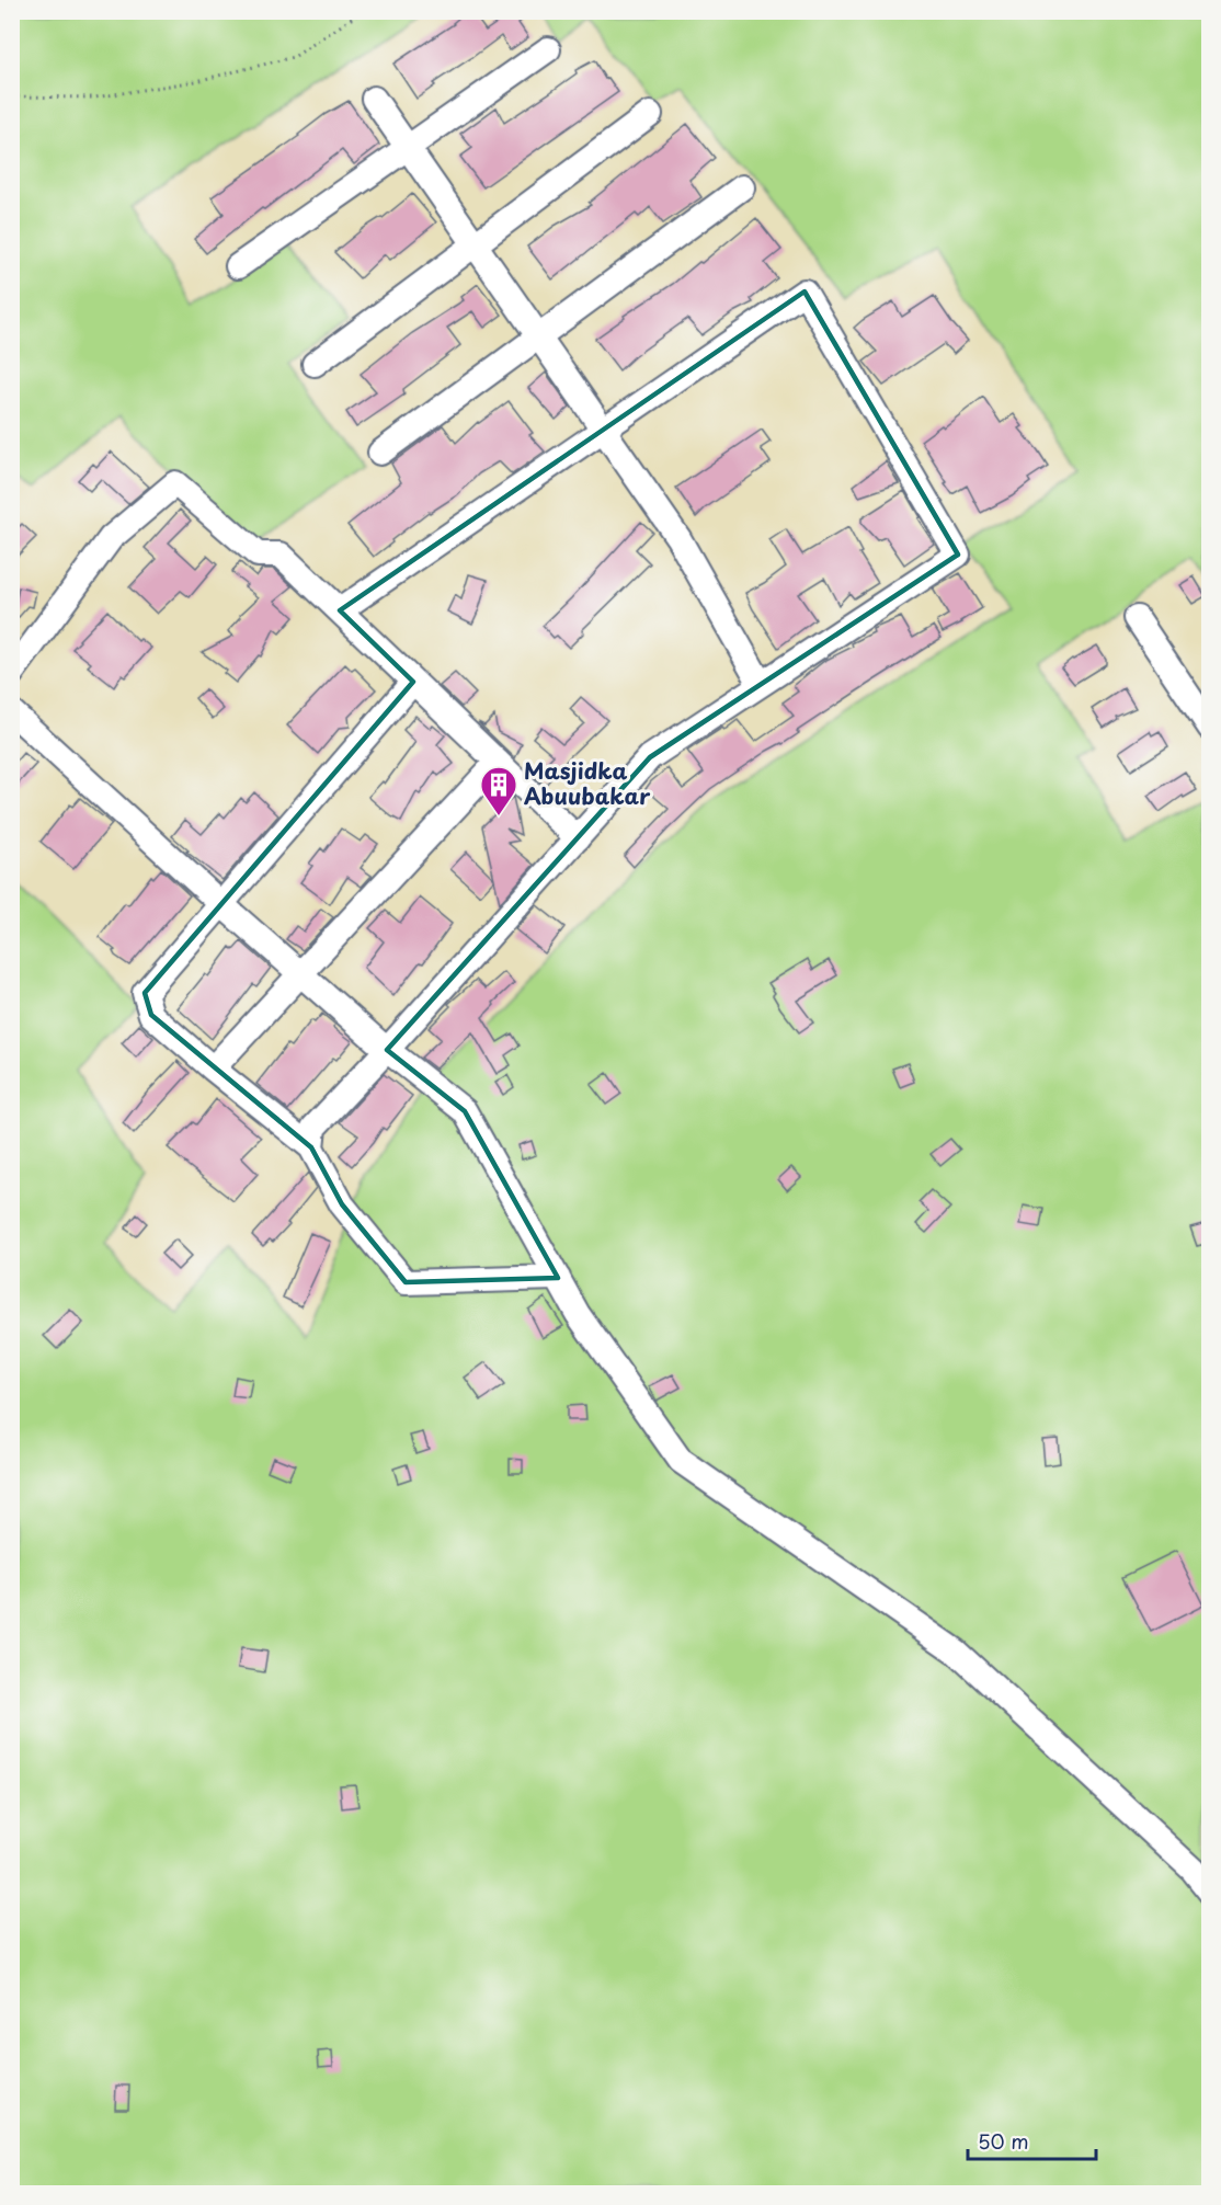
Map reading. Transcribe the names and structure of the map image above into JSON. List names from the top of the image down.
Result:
{
  "places": {
    "building": ["Masjidka Abuubakar"]
  },
  "scale_bar": "50 m"
}
